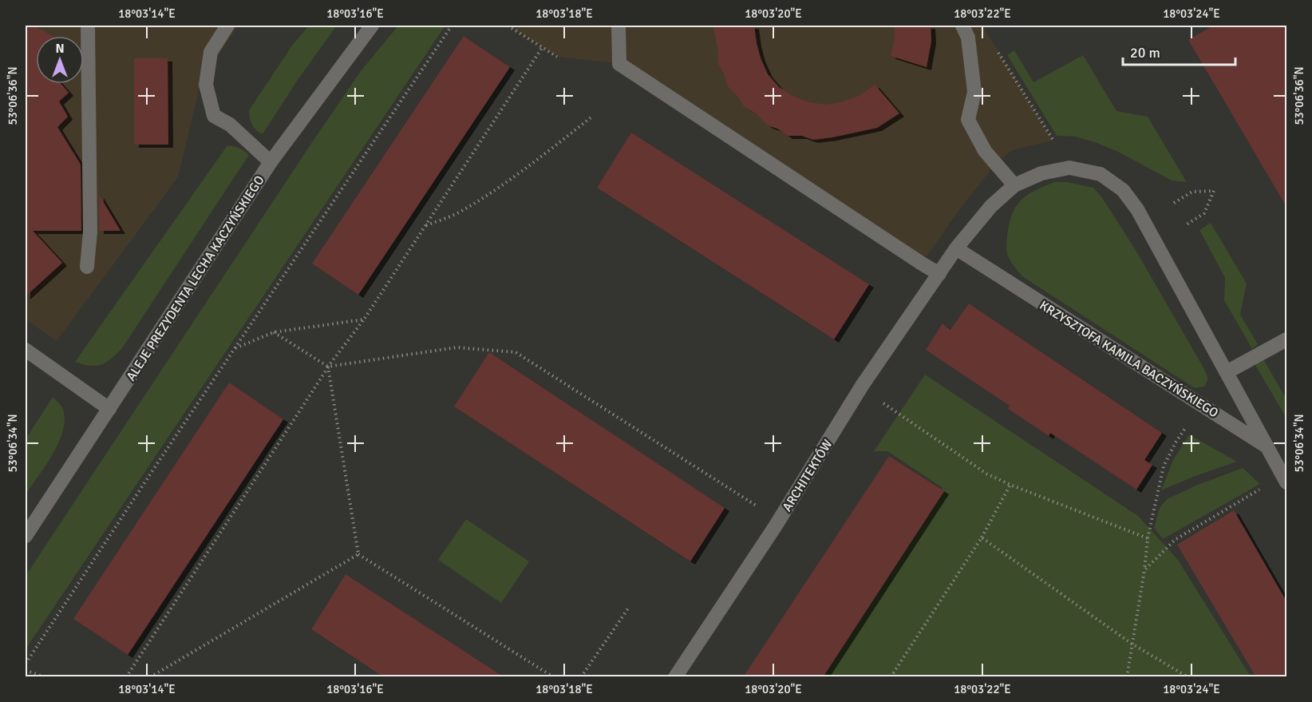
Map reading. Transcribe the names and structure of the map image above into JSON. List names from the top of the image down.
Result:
{
  "streets": {
    "street": ["ALEJE PREZYDENTA LECHA KACZYŃSKIEGO", "KRZYSZTOFA KAMILA BACZYŃSKIEGO", "ARCHITEKTÓW"]
  },
  "crossings": [
    ["KRZYSZTOFA KAMILA BACZYŃSKIEGO", "ARCHITEKTÓW"]
  ],
  "scale_bar": "20 m",
  "north": "top",
  "coordinates": [
    "18°03'14\"E",
    "18°03'16\"E",
    "18°03'18\"E",
    "18°03'20\"E",
    "18°03'22\"E",
    "18°03'24\"E",
    "53°06'36\"N",
    "53°06'34\"N"
  ]
}
